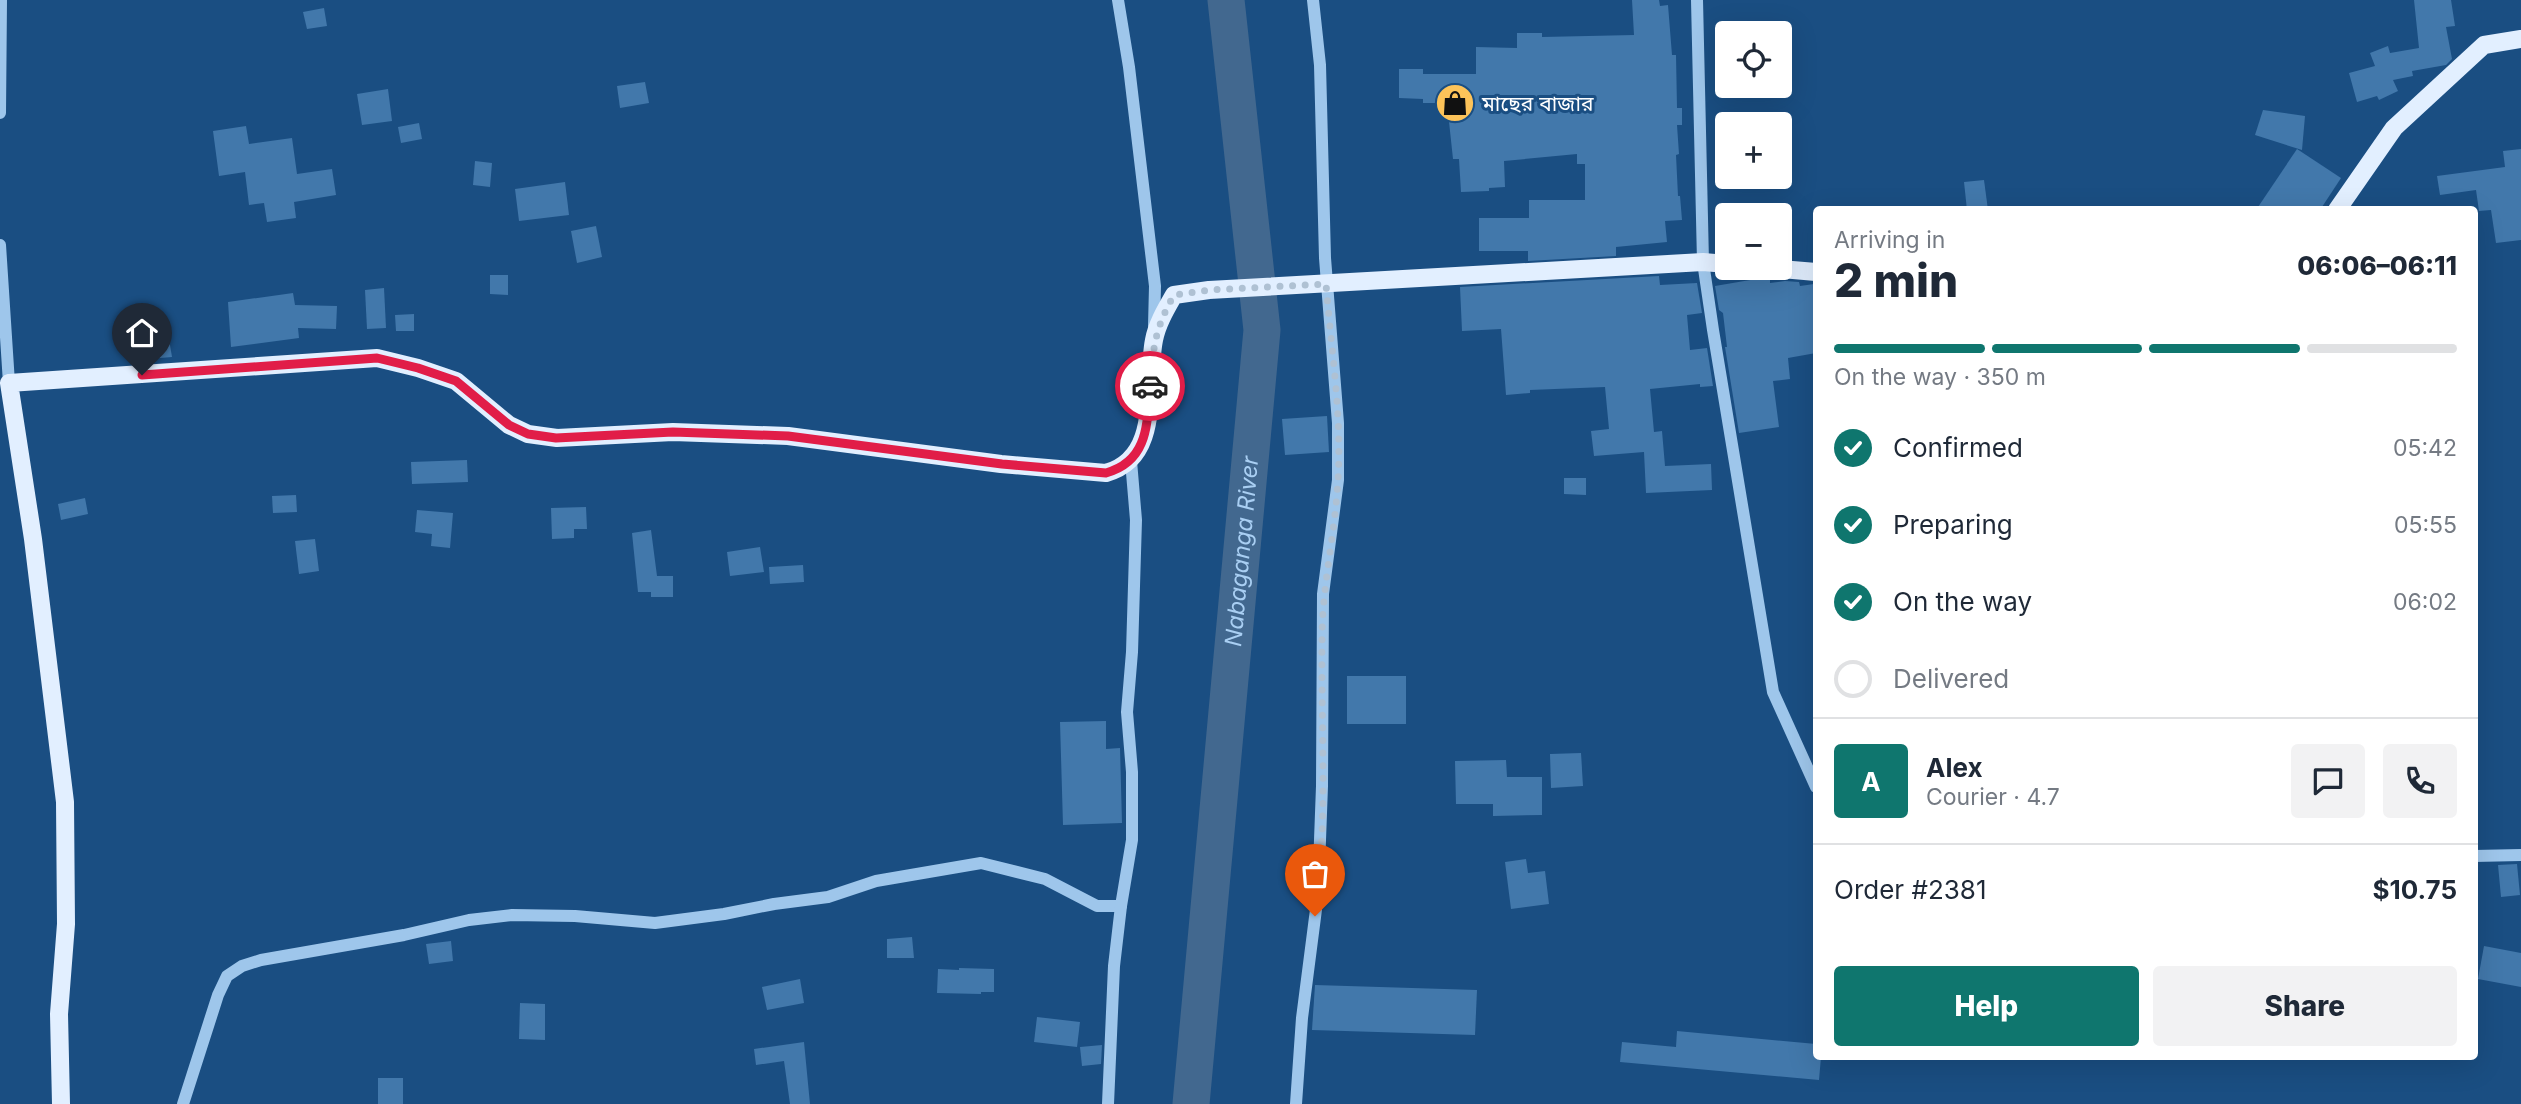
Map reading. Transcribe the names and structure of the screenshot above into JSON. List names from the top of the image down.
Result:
{
  "water": ["Nabaganga River"],
  "places": {
    "shop": ["মাছের বাজার"]
  },
  "page": {
    "map_buttons": ["+", "−"],
    "heading": ["2 min", "Arriving in", "06:06–06:11"],
    "panel": [
      "Alex",
      "Courier · 4.7",
      "Order #2381",
      "$10.75"
    ],
    "bar": "On the way · 350 m",
    "list": [
      ["Confirmed", "05:42"],
      ["Preparing", "05:55"],
      ["On the way", "06:02"],
      "Delivered"
    ],
    "round": "A",
    "buttons": ["Help", "Share"]
  }
}
